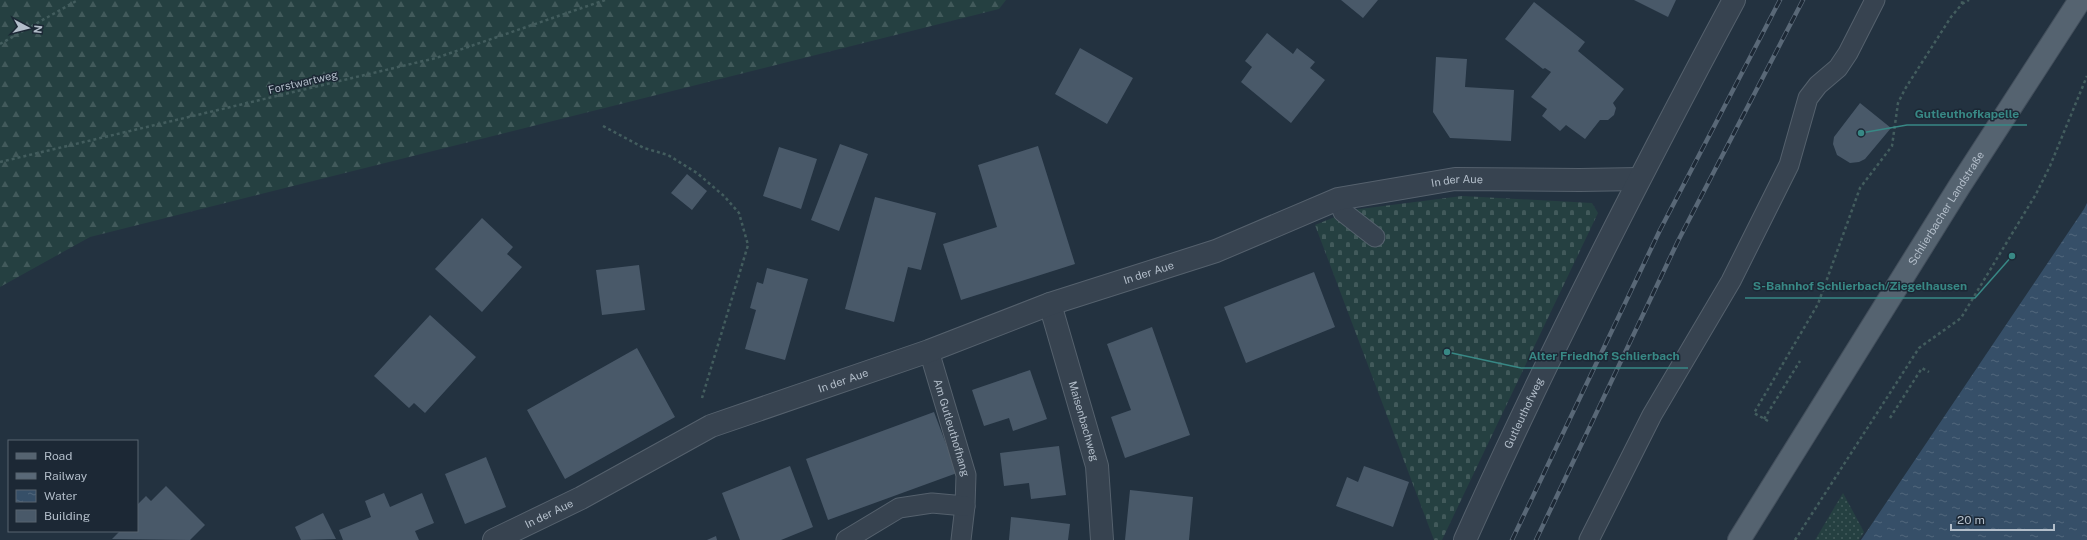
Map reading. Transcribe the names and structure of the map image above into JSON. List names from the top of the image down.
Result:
{
  "streets": {
    "main road": ["Schlierbacher Landstraße"],
    "street": ["In der Aue", "Gutleuthofweg", "Maisenbachweg"],
    "lane": ["Am Gutleuthofhang"],
    "path": ["Forstwartweg"]
  },
  "crossings": [
    ["In der Aue", "Gutleuthofweg"],
    ["In der Aue", "Maisenbachweg"],
    ["In der Aue", "Am Gutleuthofhang"]
  ],
  "places": ["Gutleuthofkapelle", "S-Bahnhof Schlierbach/Ziegelhausen", "Alter Friedhof Schlierbach"],
  "legend": [
    "Road",
    "Railway",
    "Water",
    "Building"
  ],
  "scale_bar": "20 m",
  "north": "right"
}
